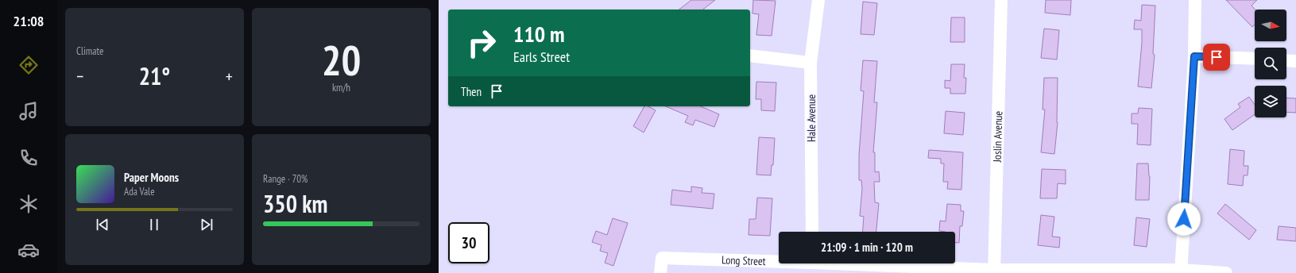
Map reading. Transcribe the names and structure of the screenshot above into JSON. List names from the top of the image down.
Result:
{
  "streets": {
    "street": ["Hale Avenue", "Joslin Avenue", "Long Street"]
  },
  "crossings": [
    ["Joslin Avenue", "Long Street"]
  ],
  "north": "right",
  "page": {
    "tabs": "21:08",
    "tile": [
      "Climate",
      ["20", "km/h"],
      ["Range · 70%", "350 km"]
    ],
    "turn": ["110 m", "Earls Street"],
    "heat": ["−", "21°", "+"],
    "then": "Then",
    "song": ["Paper Moons", "Ada Vale"],
    "limit": "30",
    "trip": "21:09 · 1 min · 120 m"
  }
}
